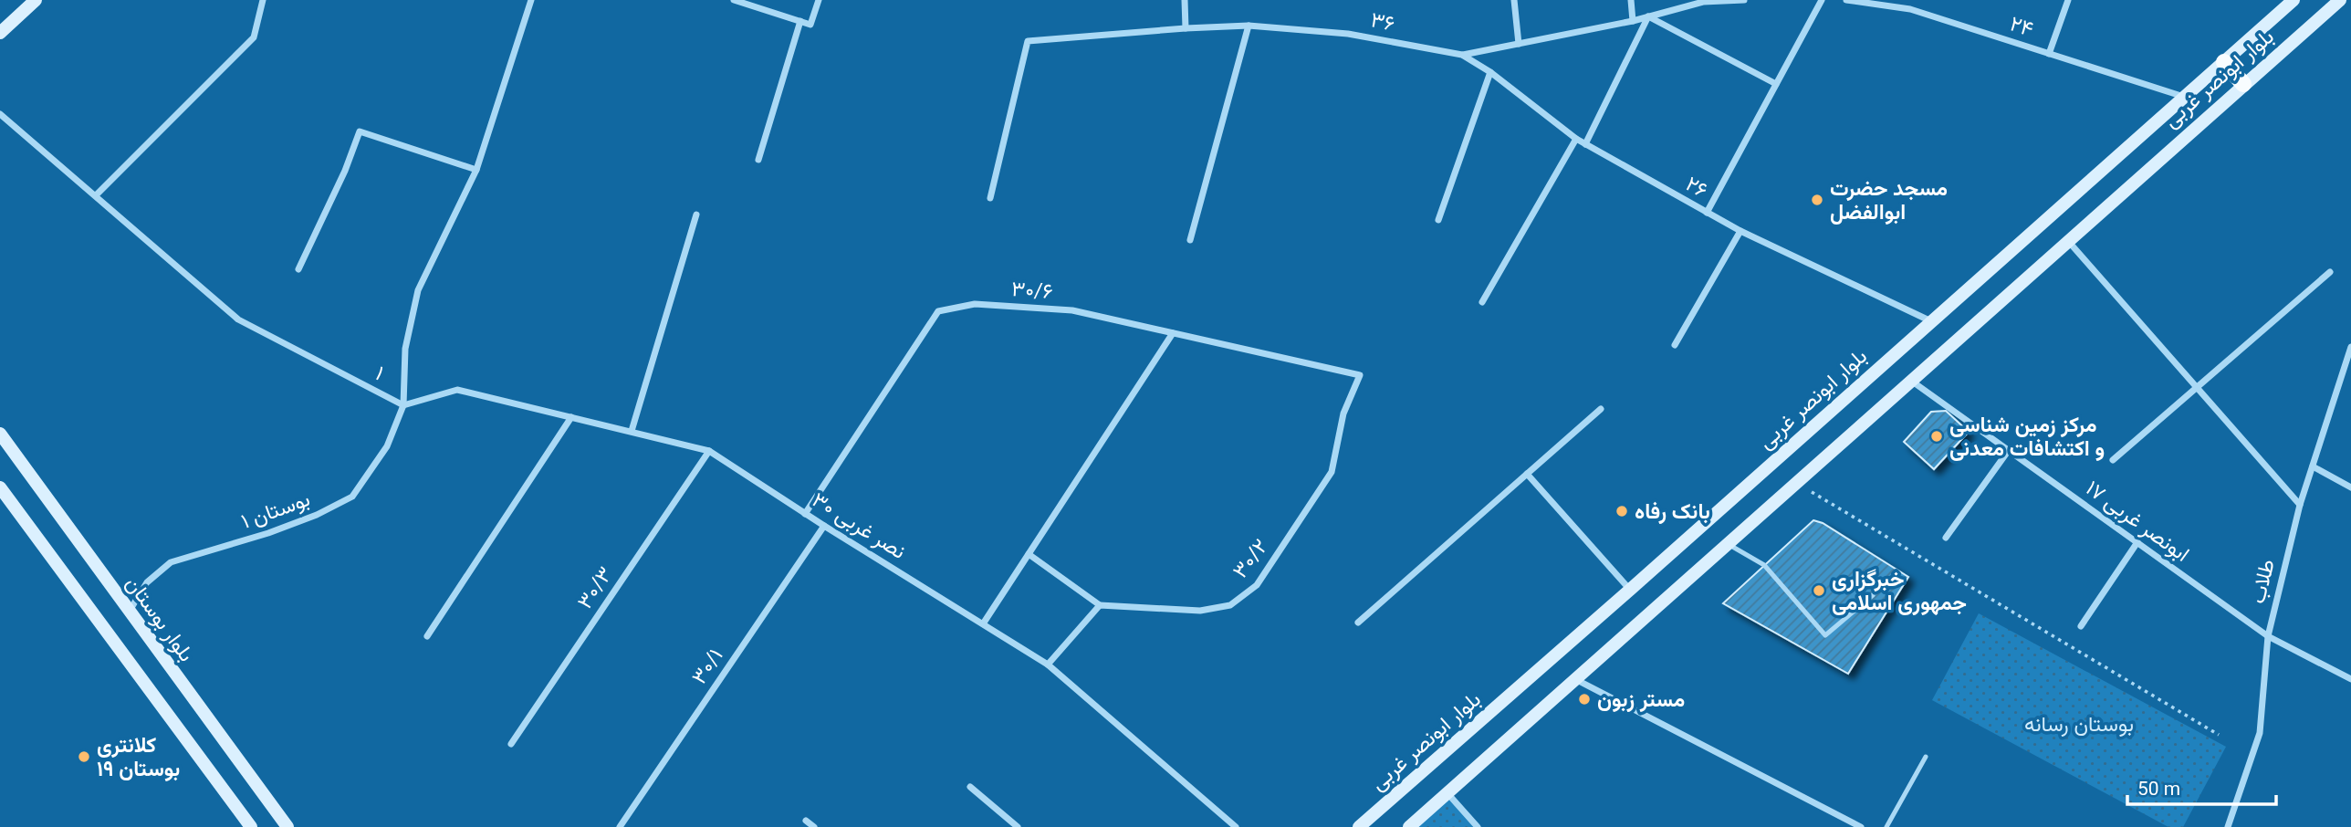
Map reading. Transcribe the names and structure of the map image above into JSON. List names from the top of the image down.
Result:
{
  "streets": {
    "main road": ["بلوار ابونصر غربی", "بلوار بوستان"],
    "street": [
      "۳۶",
      "۲۴",
      "۲۶",
      "۳۰/۶",
      "۱",
      "بوستان ۱",
      "ابونصر غربی ۱۷",
      "نصر غربی ۳۰",
      "۳۰/۲",
      "طلاب",
      "۳۰/۳",
      "۳۰/۱"
    ]
  },
  "crossings": [
    ["۳۶", "۲۶"],
    ["۲۴", "بلوار ابونصر غربی"],
    ["بلوار ابونصر غربی", "۲۶"],
    ["بلوار ابونصر غربی", "ابونصر غربی ۱۷"],
    ["۳۰/۶", "نصر غربی ۳۰"],
    ["۳۰/۶", "۳۰/۲"],
    ["۱", "بوستان ۱"],
    ["۱", "نصر غربی ۳۰"],
    ["بوستان ۱", "نصر غربی ۳۰"],
    ["بوستان ۱", "بلوار بوستان"],
    ["ابونصر غربی ۱۷", "طلاب"],
    ["نصر غربی ۳۰", "۳۰/۳"],
    ["نصر غربی ۳۰", "۳۰/۱"]
  ],
  "parks": ["بوستان رسانه"],
  "places": [
    "مسجد حضرت ابوالفضل",
    "مرکز زمین شناسی و اکتشافات معدنی",
    "بانک رفاه",
    "خبرگزاری جمهوری اسلامی",
    "مستر زبون",
    "کلانتری ۱۹ بوستان"
  ],
  "scale_bar": "50 m"
}
